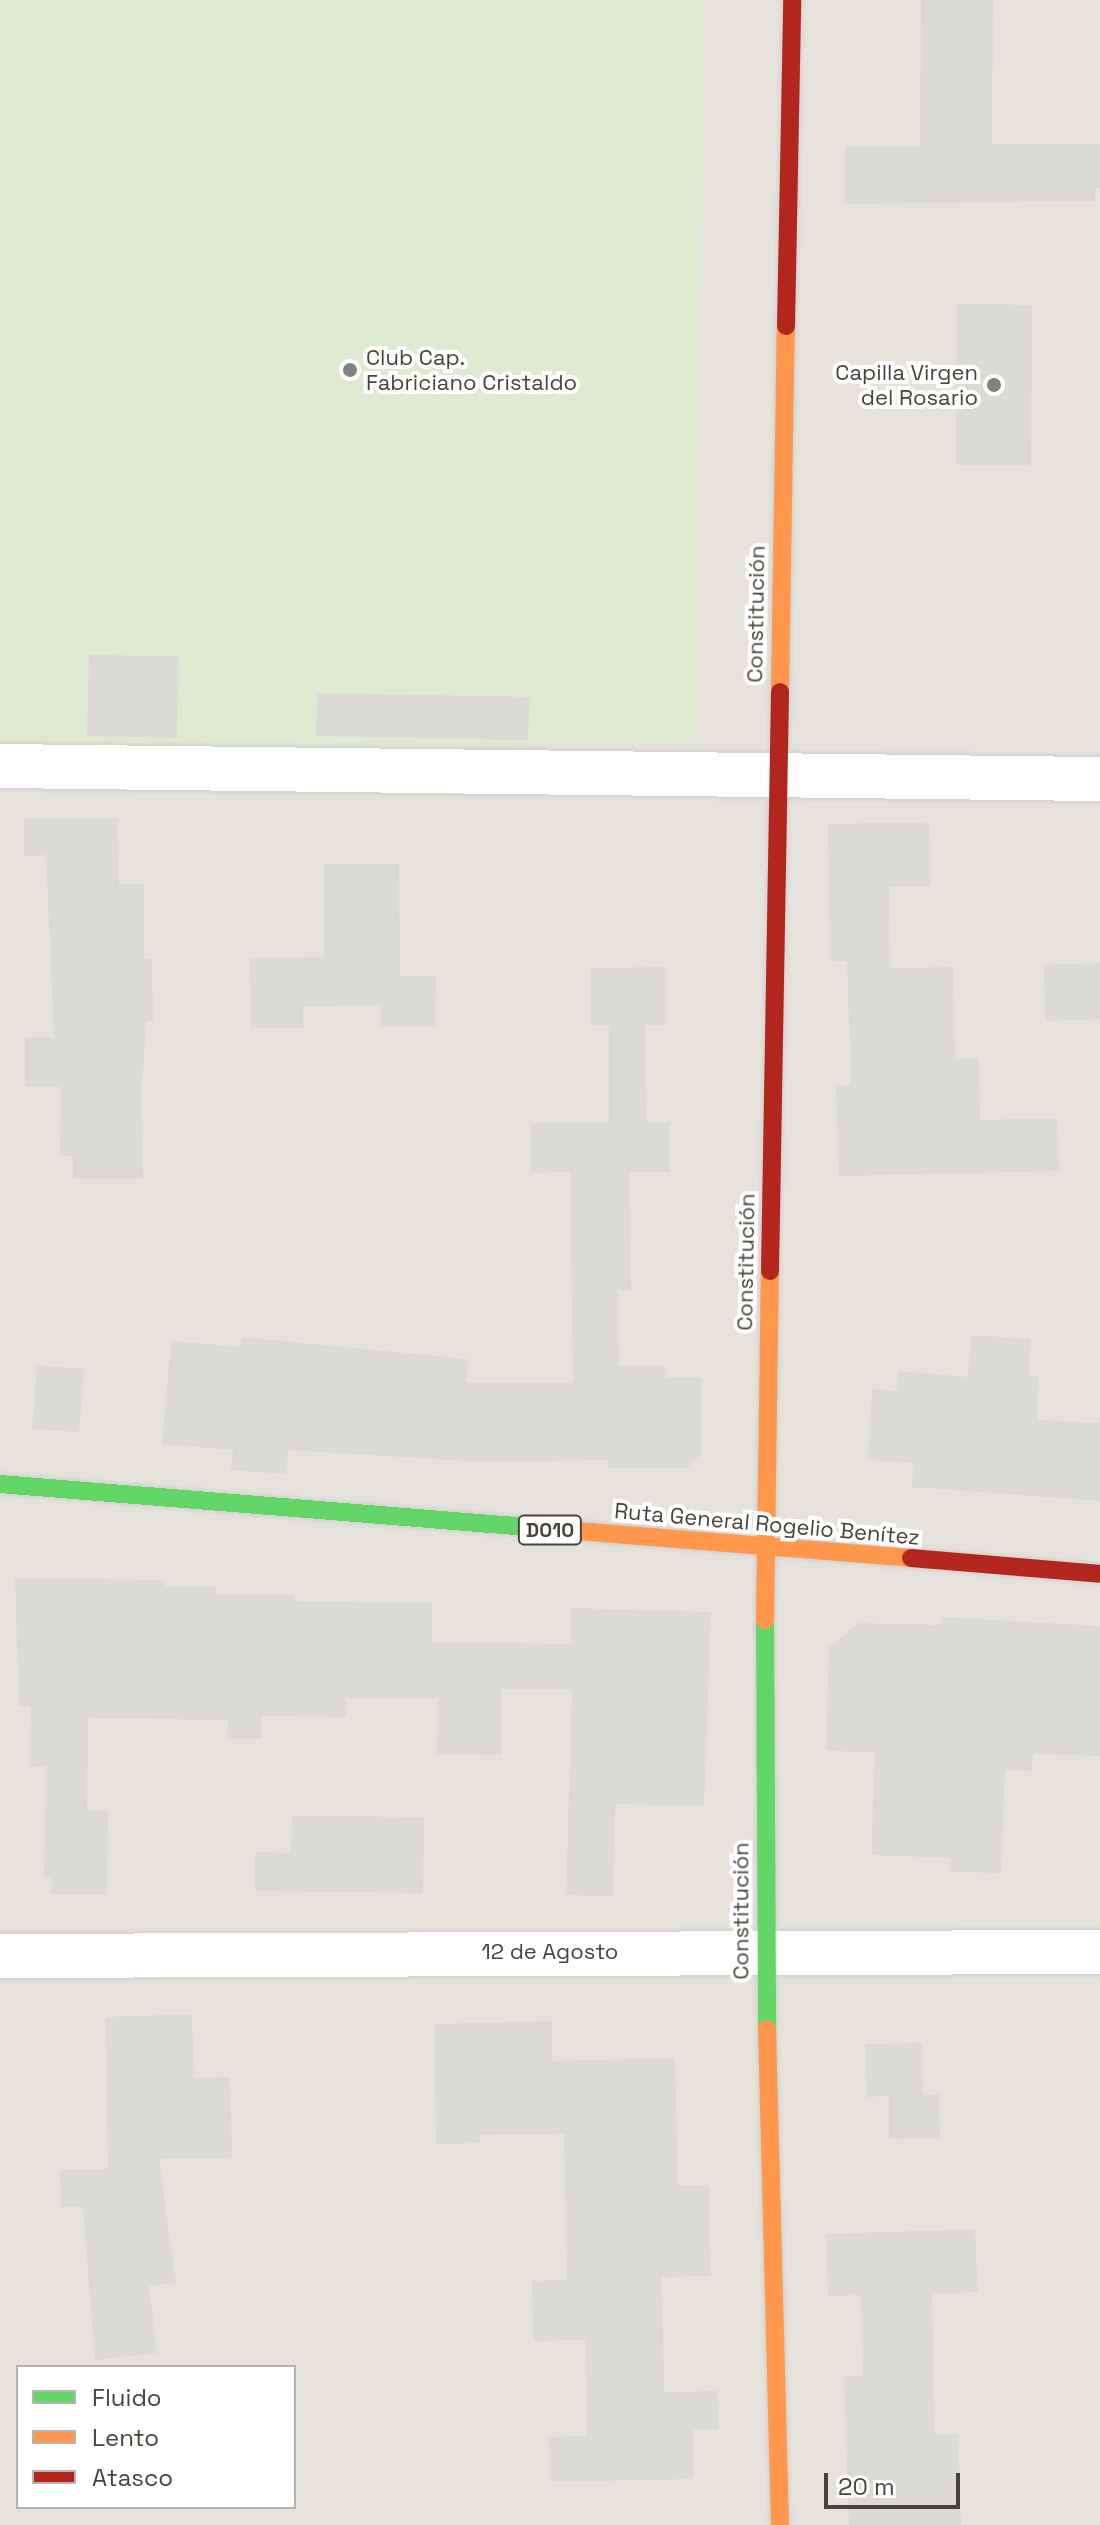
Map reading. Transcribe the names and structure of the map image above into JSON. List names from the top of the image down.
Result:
{
  "streets": {
    "street": [
      "Constitución",
      "Ruta General Rogelio Benítez",
      "D010",
      "12 de Agosto"
    ]
  },
  "crossings": [
    ["Constitución", "Ruta General Rogelio Benítez"],
    ["Constitución", "12 de Agosto"]
  ],
  "places": ["Club Cap. Fabriciano Cristaldo", "Capilla Virgen del Rosario"],
  "legend": ["Fluido", "Lento", "Atasco"],
  "scale_bar": "20 m"
}
